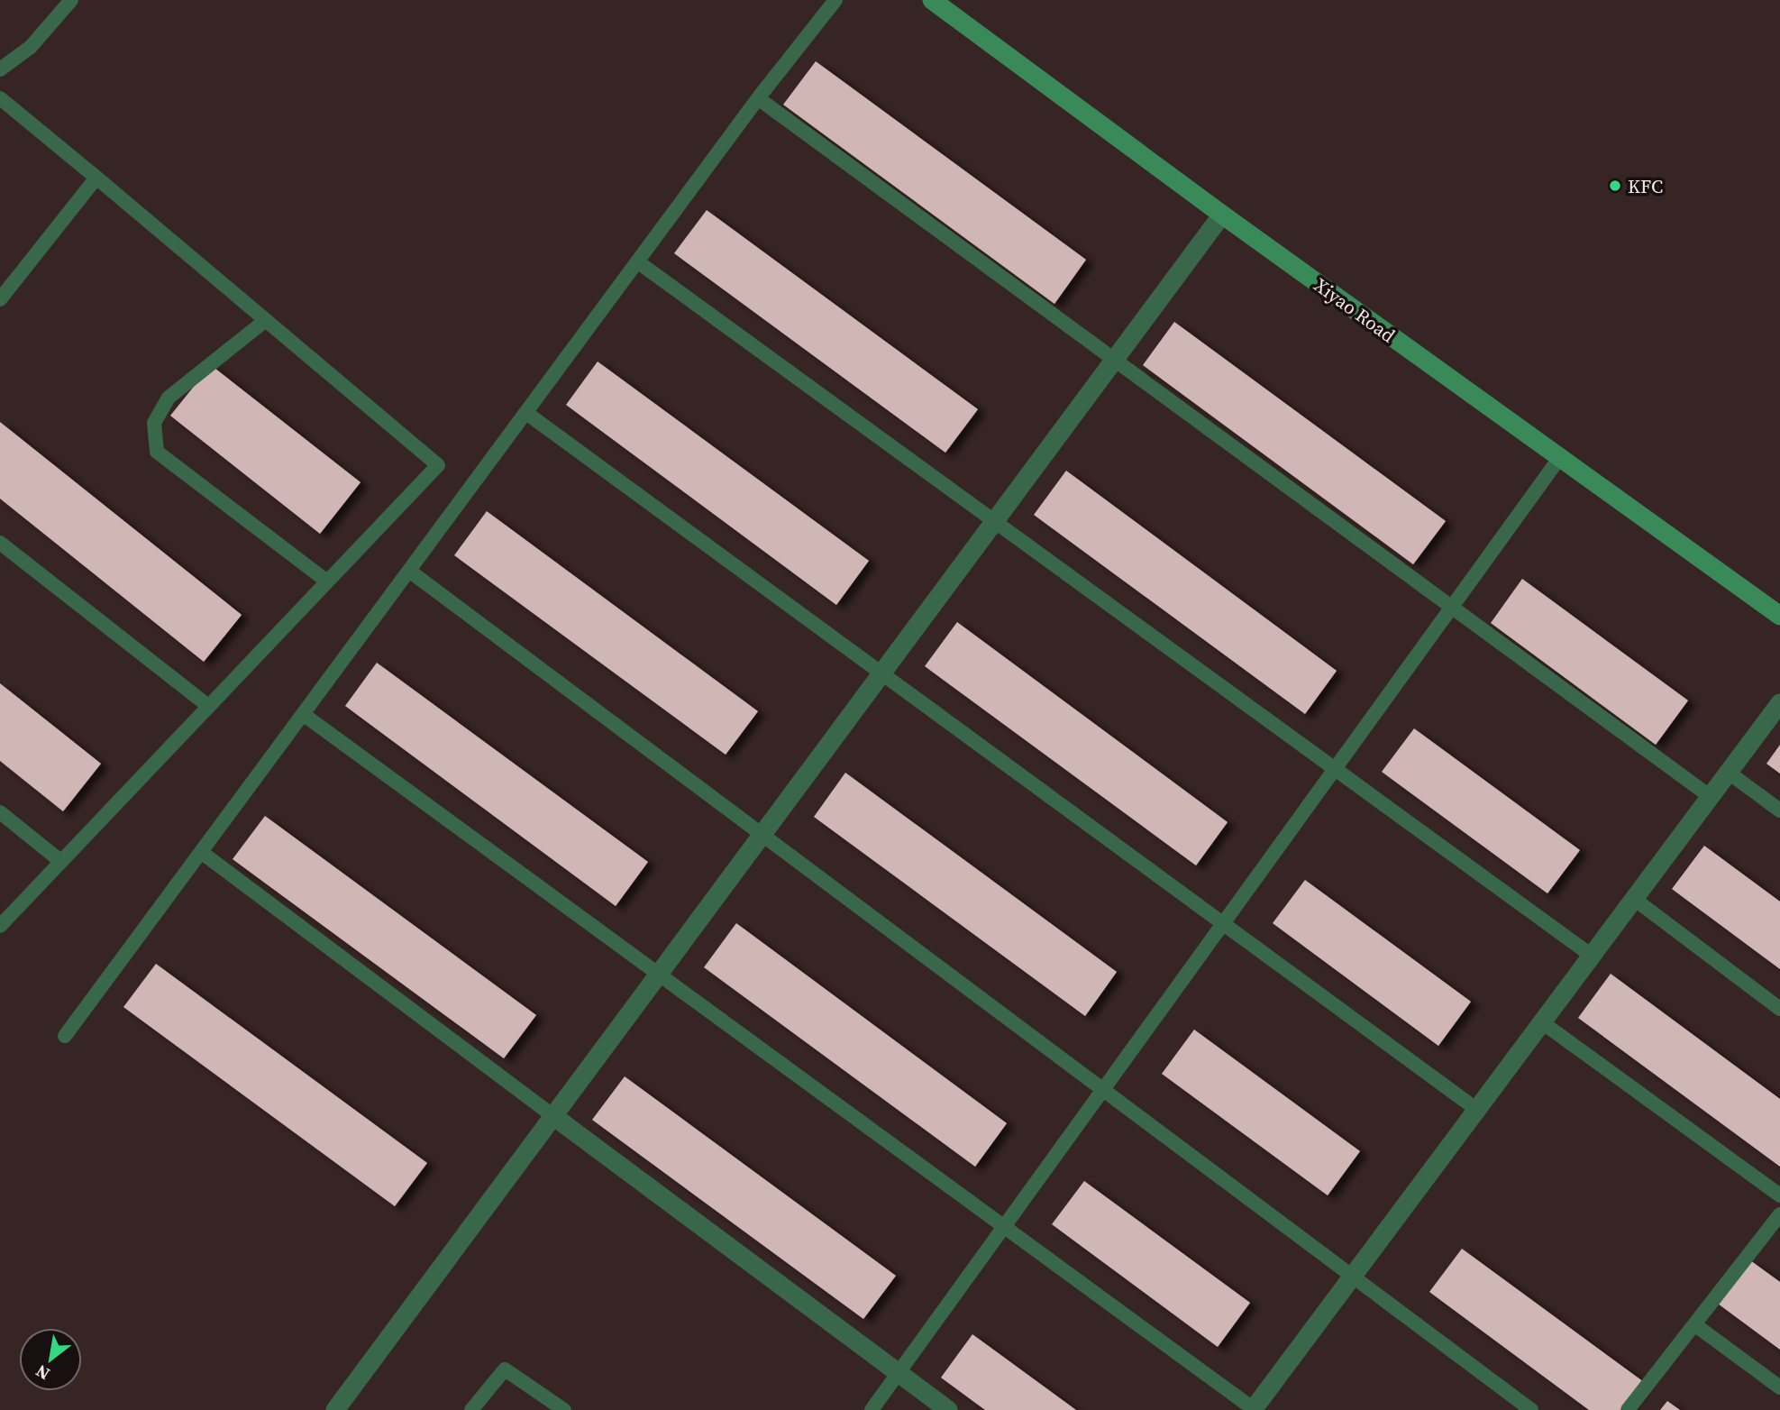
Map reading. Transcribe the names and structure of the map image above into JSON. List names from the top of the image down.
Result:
{
  "streets": {
    "street": ["Xiyao Road"]
  },
  "places": ["KFC"],
  "north": "bottom left"
}
